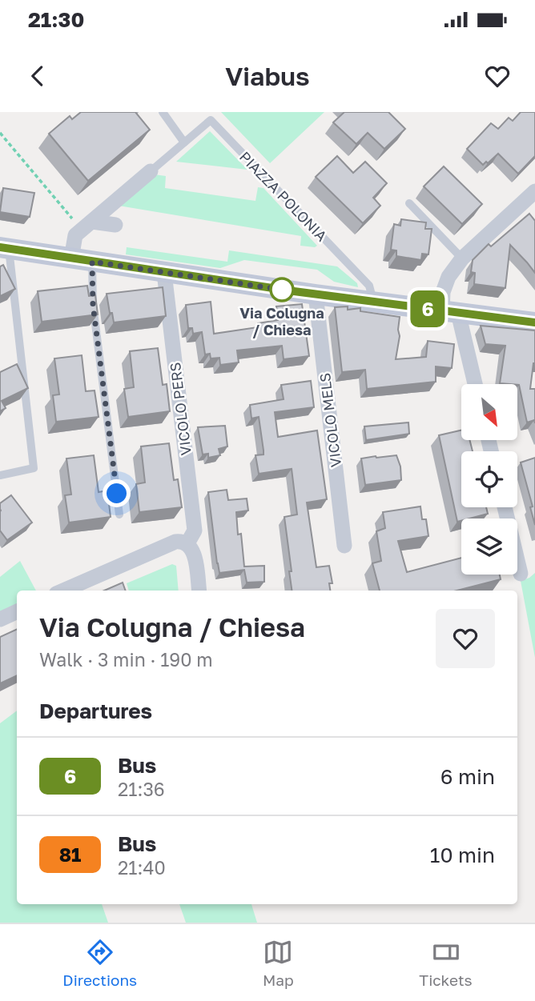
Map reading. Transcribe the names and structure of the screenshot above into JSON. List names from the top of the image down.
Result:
{
  "streets": {
    "street": ["PIAZZA POLONIA", "VICOLO PERS", "VICOLO MELS"]
  },
  "places": ["Via Colugna / Chiesa"],
  "lines": ["bus line 6"],
  "north": "bottom right",
  "page": {
    "status": "21:30",
    "header": "Viabus",
    "on_map": "6",
    "heading": [
      ["Via Colugna / Chiesa", "Walk · 3 min · 190 m"],
      "Departures"
    ],
    "list": [
      {
        "mark": "6",
        "name": "Bus",
        "note": "21:36",
        "value": "6 min"
      },
      {
        "mark": "81",
        "name": "Bus",
        "note": "21:40",
        "value": "10 min"
      }
    ],
    "tabs": ["Directions", "Map", "Tickets"]
  }
}
